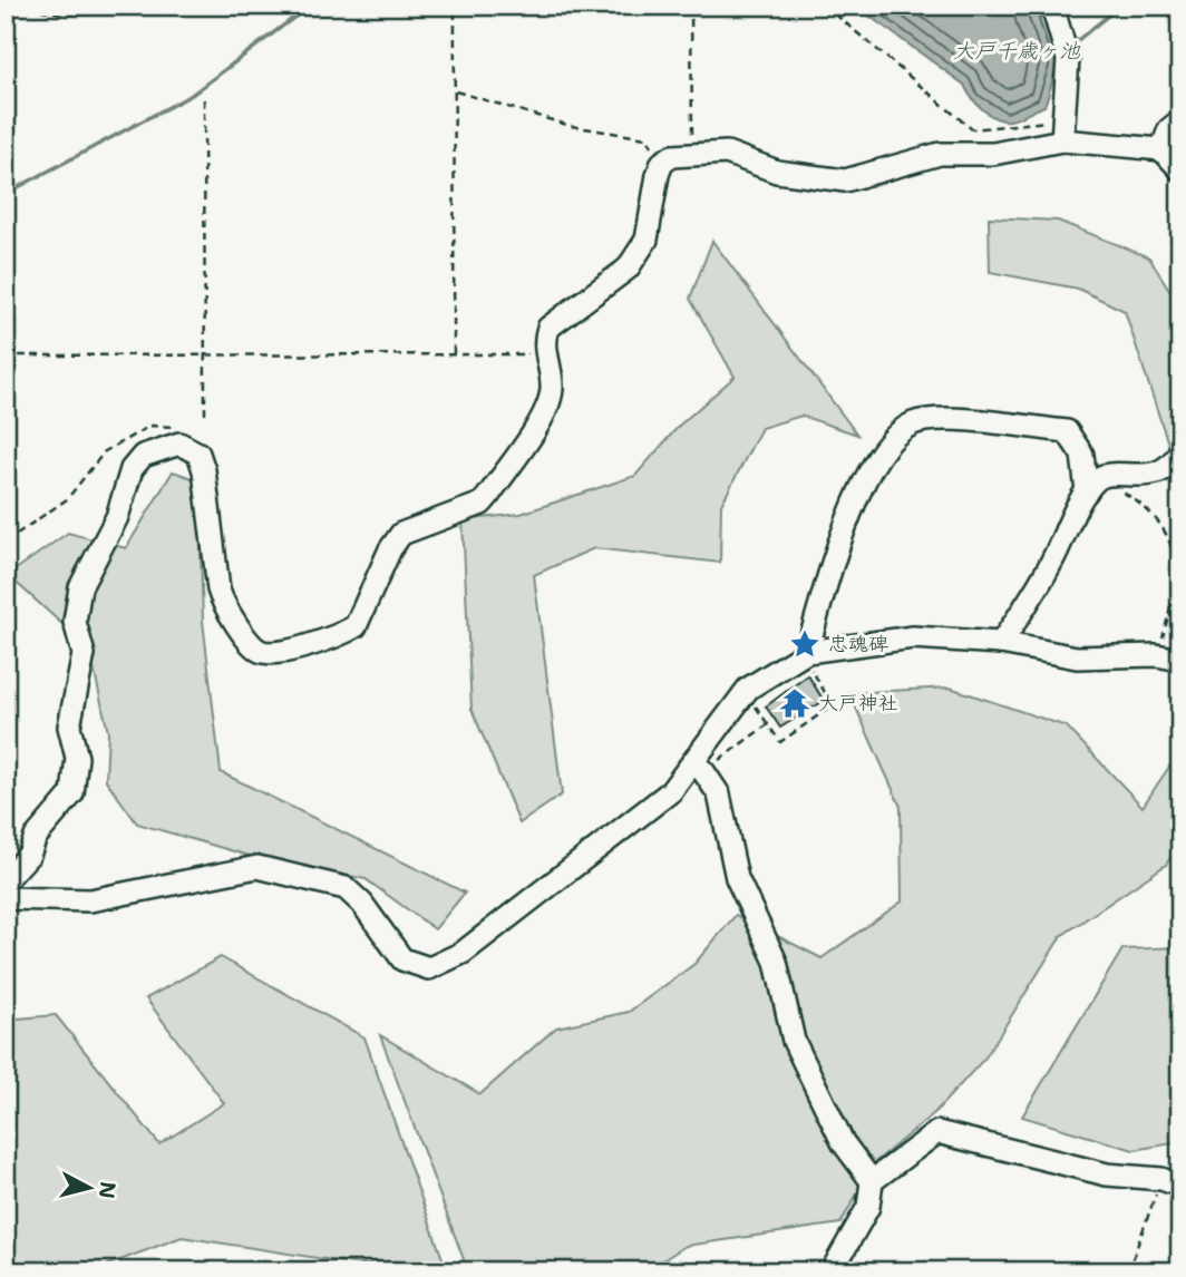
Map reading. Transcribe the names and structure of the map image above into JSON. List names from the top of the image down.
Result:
{
  "water": ["大戸千歳ヶ池"],
  "places": {
    "place": ["忠魂碑"],
    "temple": ["大戸神社"]
  },
  "north": "right"
}
